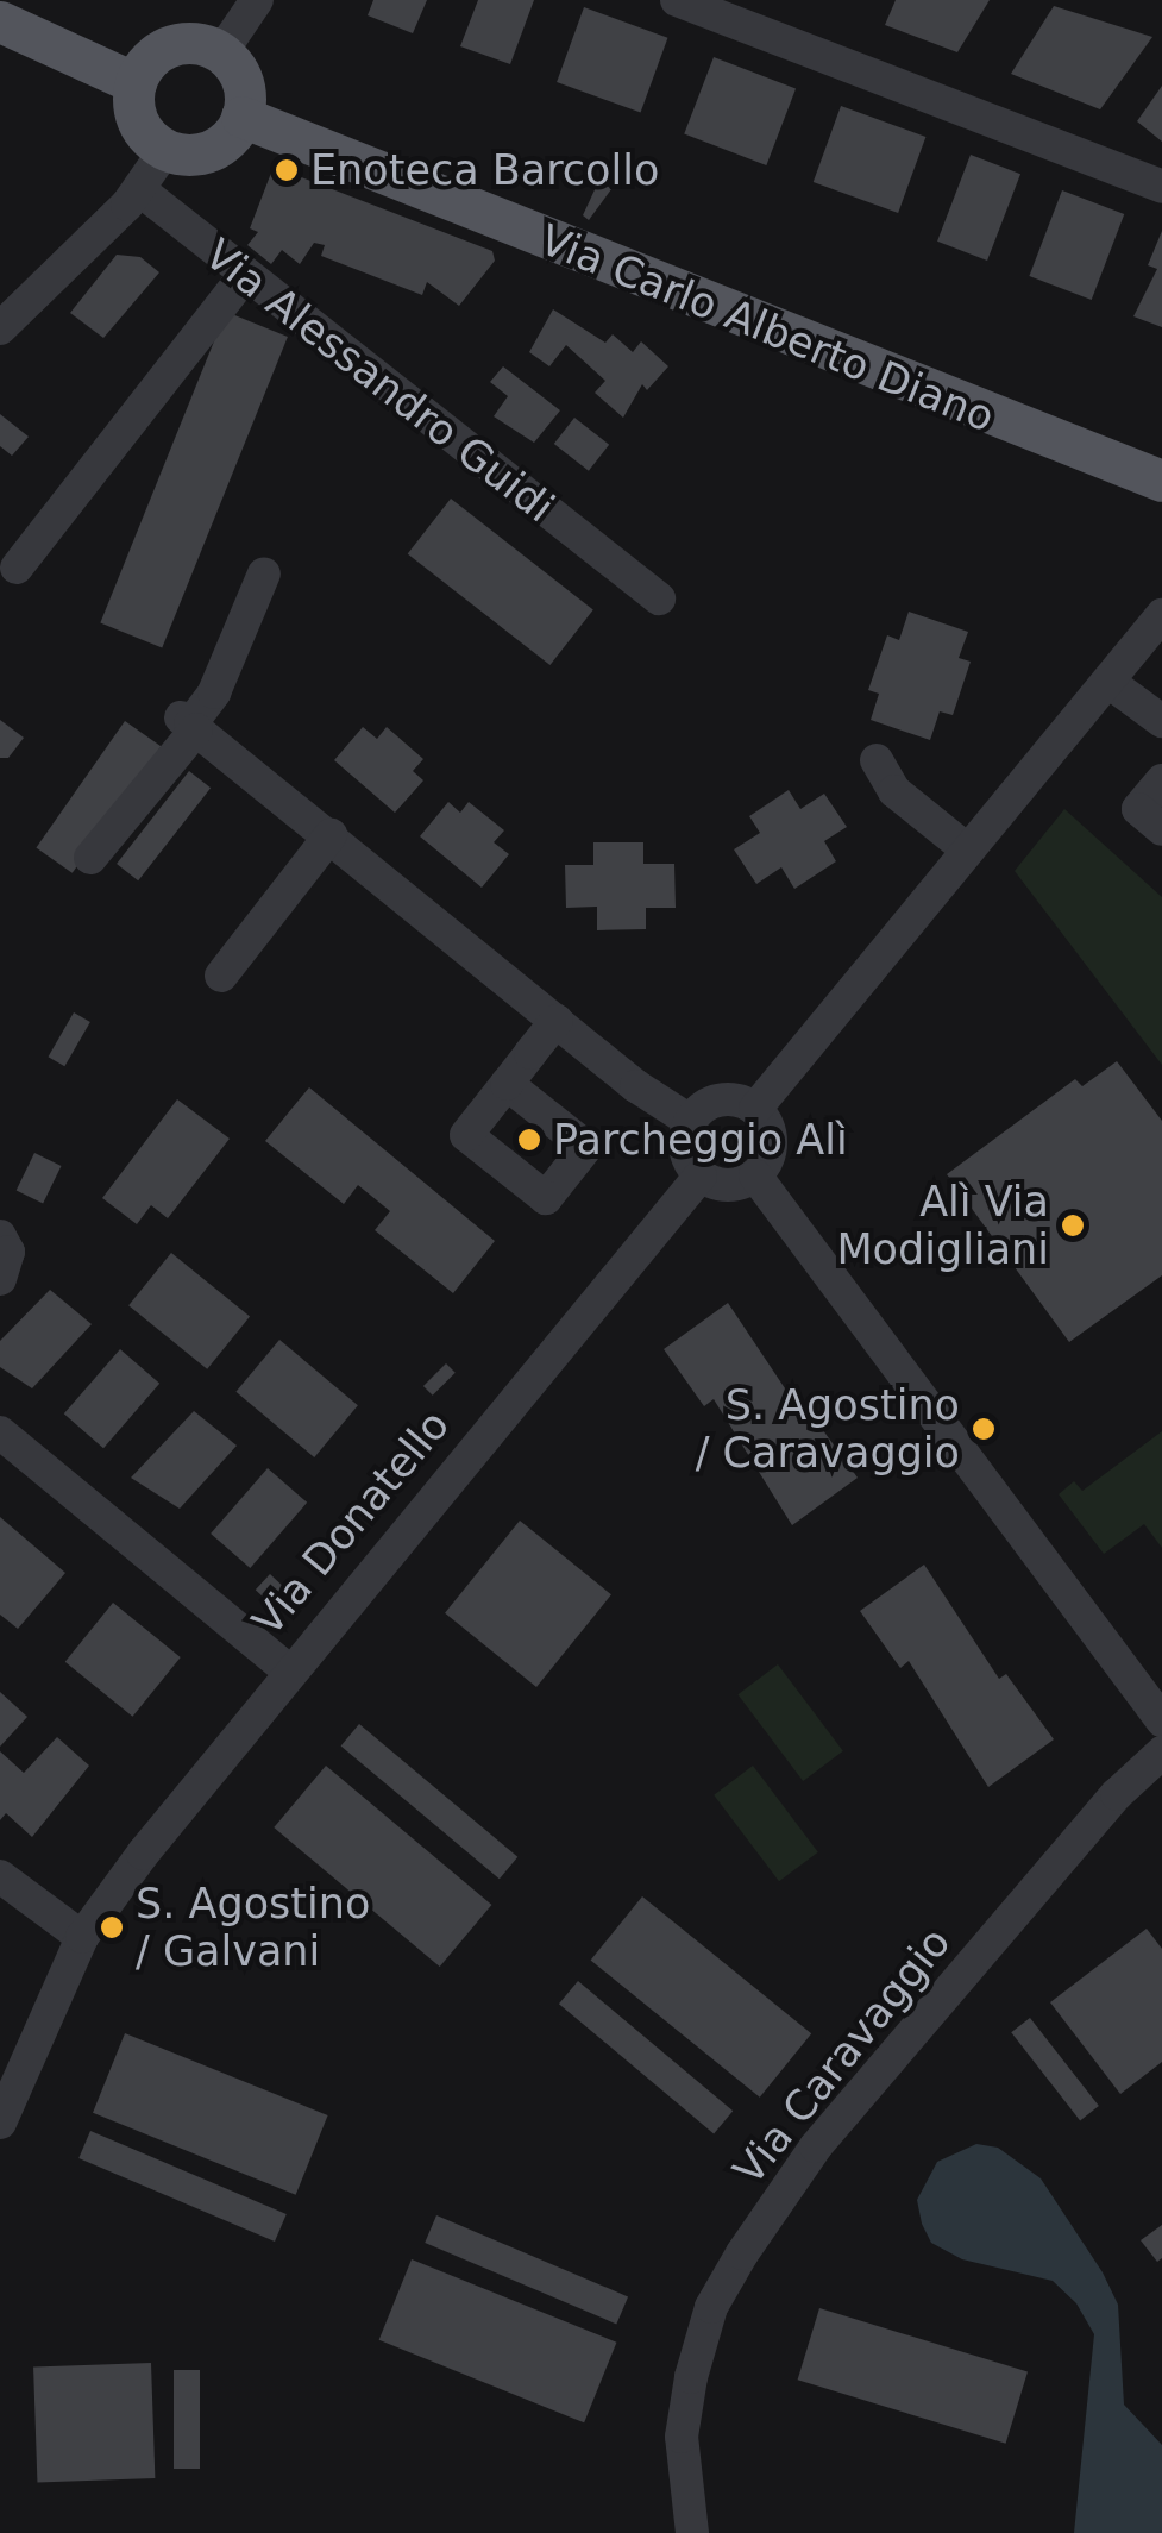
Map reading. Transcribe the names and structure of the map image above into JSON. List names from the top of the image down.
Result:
{
  "streets": {
    "main road": ["Via Carlo Alberto Diano"],
    "street": ["Via Alessandro Guidi", "Via Donatello", "Via Caravaggio"]
  },
  "places": [
    "Enoteca Barcollo",
    "Parcheggio Alì",
    "Alì Via Modigliani",
    "S. Agostino / Caravaggio",
    "S. Agostino / Galvani"
  ]
}
